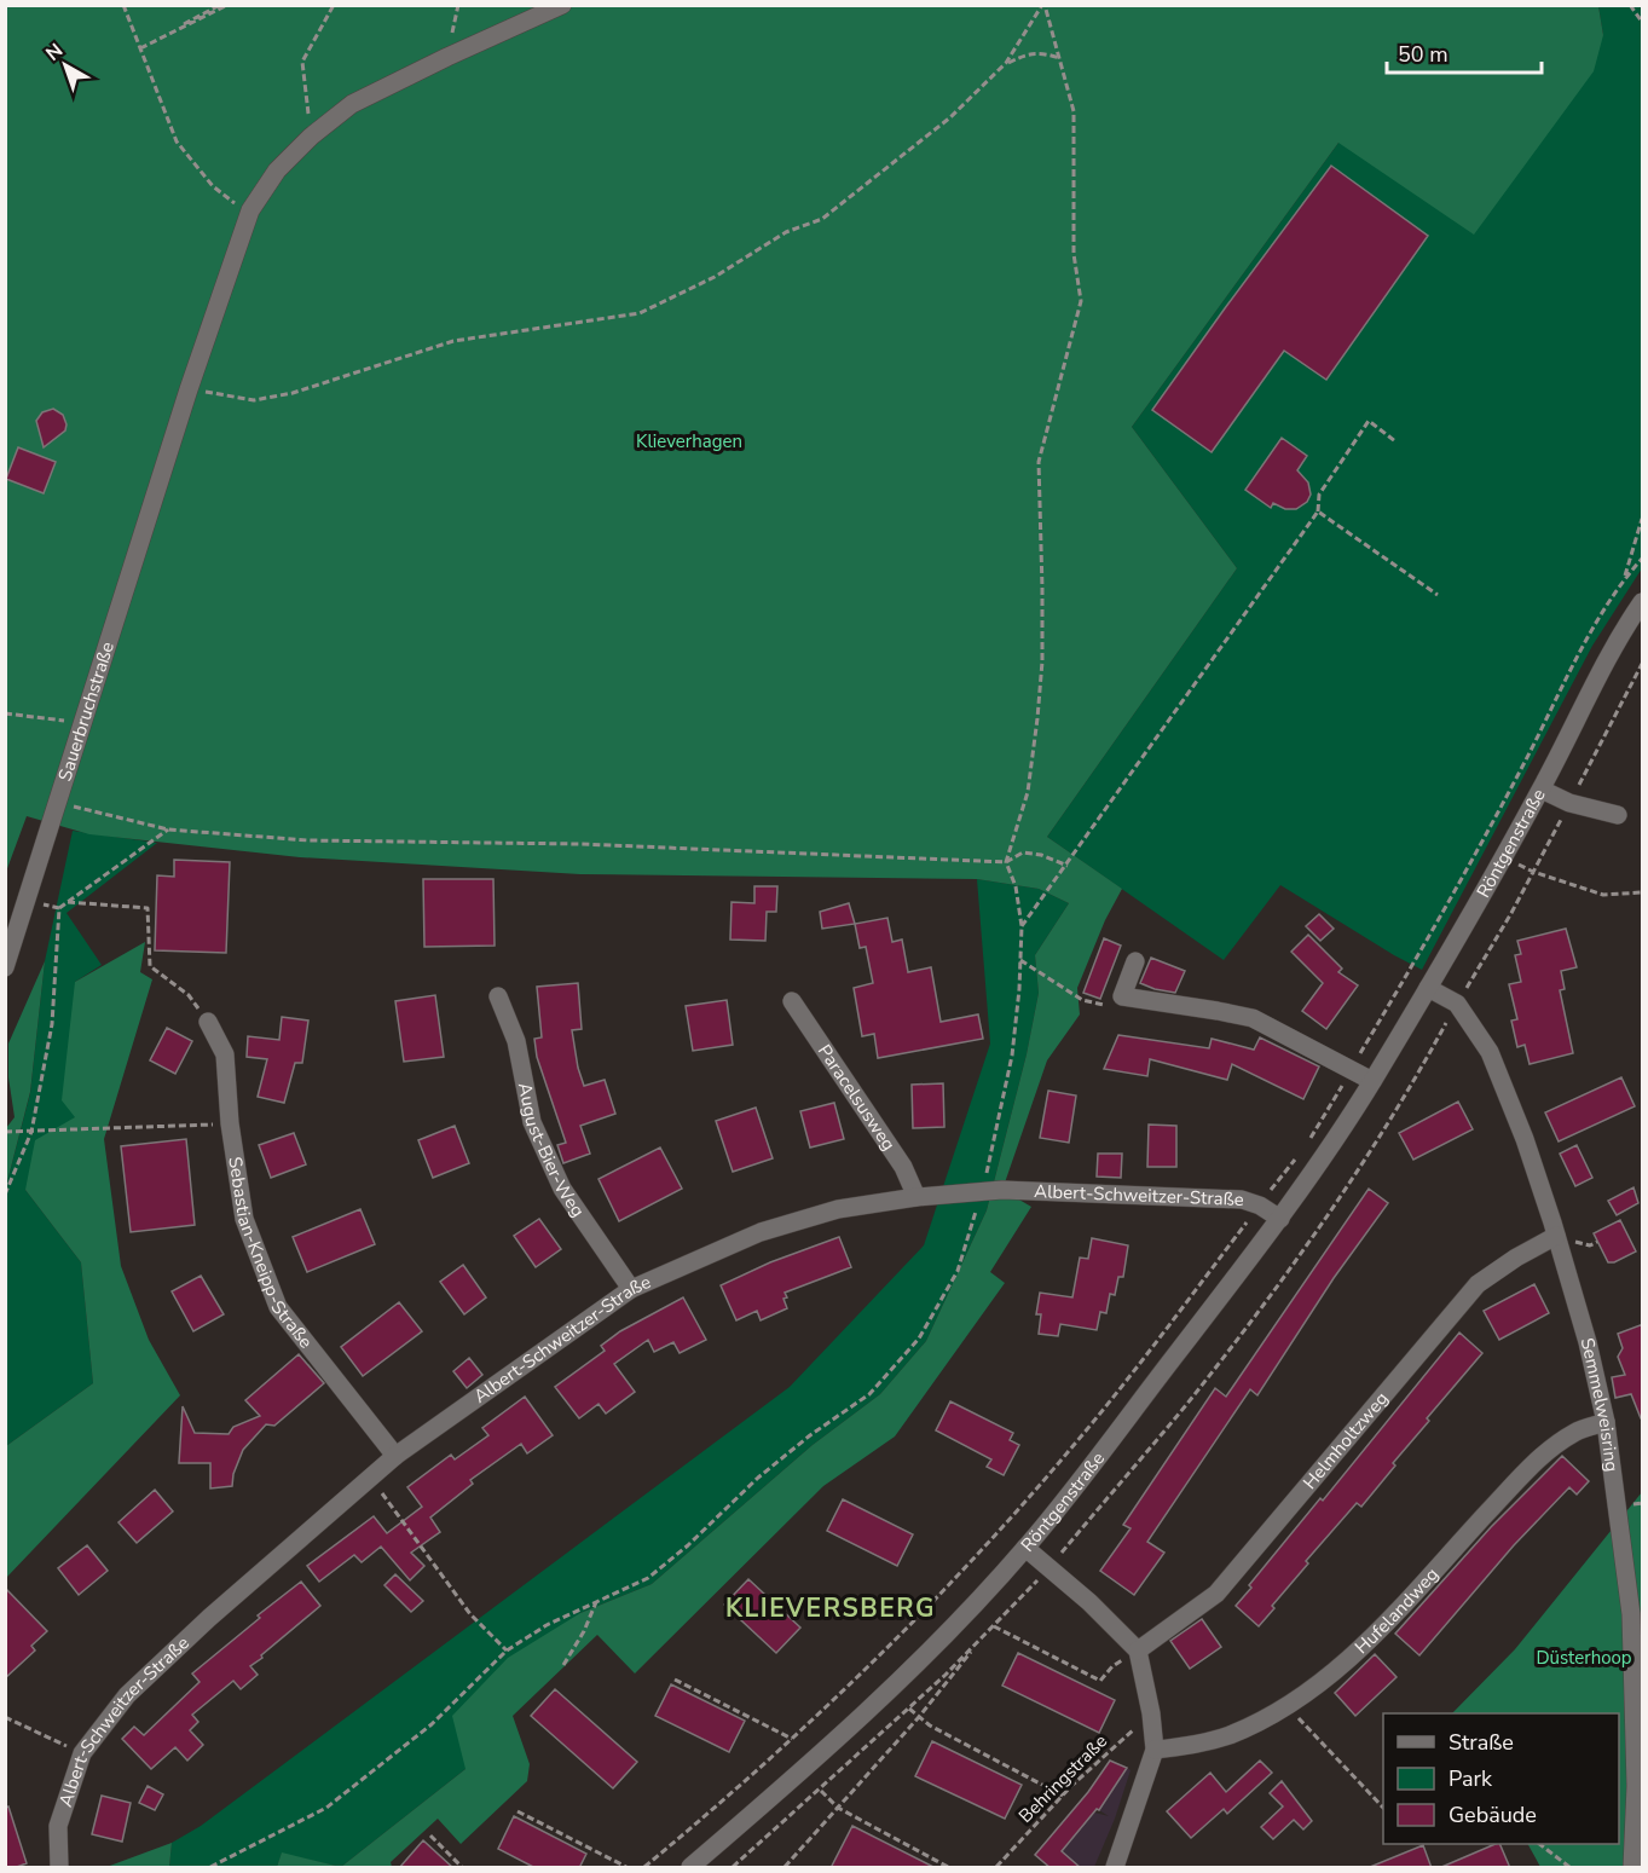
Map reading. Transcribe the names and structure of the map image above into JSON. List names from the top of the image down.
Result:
{
  "streets": {
    "street": [
      "Sauerbruchstraße",
      "Röntgenstraße",
      "Paracelsusweg",
      "August-Bier-Weg",
      "Albert-Schweitzer-Straße",
      "Sebastian-Kneipp-Straße",
      "Semmelweisring",
      "Helmholtzweg",
      "Hufelandweg"
    ],
    "path": ["Behringstraße"]
  },
  "crossings": [
    ["Röntgenstraße", "Albert-Schweitzer-Straße"],
    ["Röntgenstraße", "Semmelweisring"],
    ["Paracelsusweg", "Albert-Schweitzer-Straße"],
    ["August-Bier-Weg", "Albert-Schweitzer-Straße"],
    ["Albert-Schweitzer-Straße", "Sebastian-Kneipp-Straße"],
    ["Semmelweisring", "Helmholtzweg"],
    ["Semmelweisring", "Hufelandweg"]
  ],
  "districts": ["KLIEVERSBERG"],
  "parks": ["Klieverhagen", "Düsterhoop"],
  "legend": ["Straße", "Park", "Gebäude"],
  "scale_bar": "50 m",
  "north": "top left"
}
